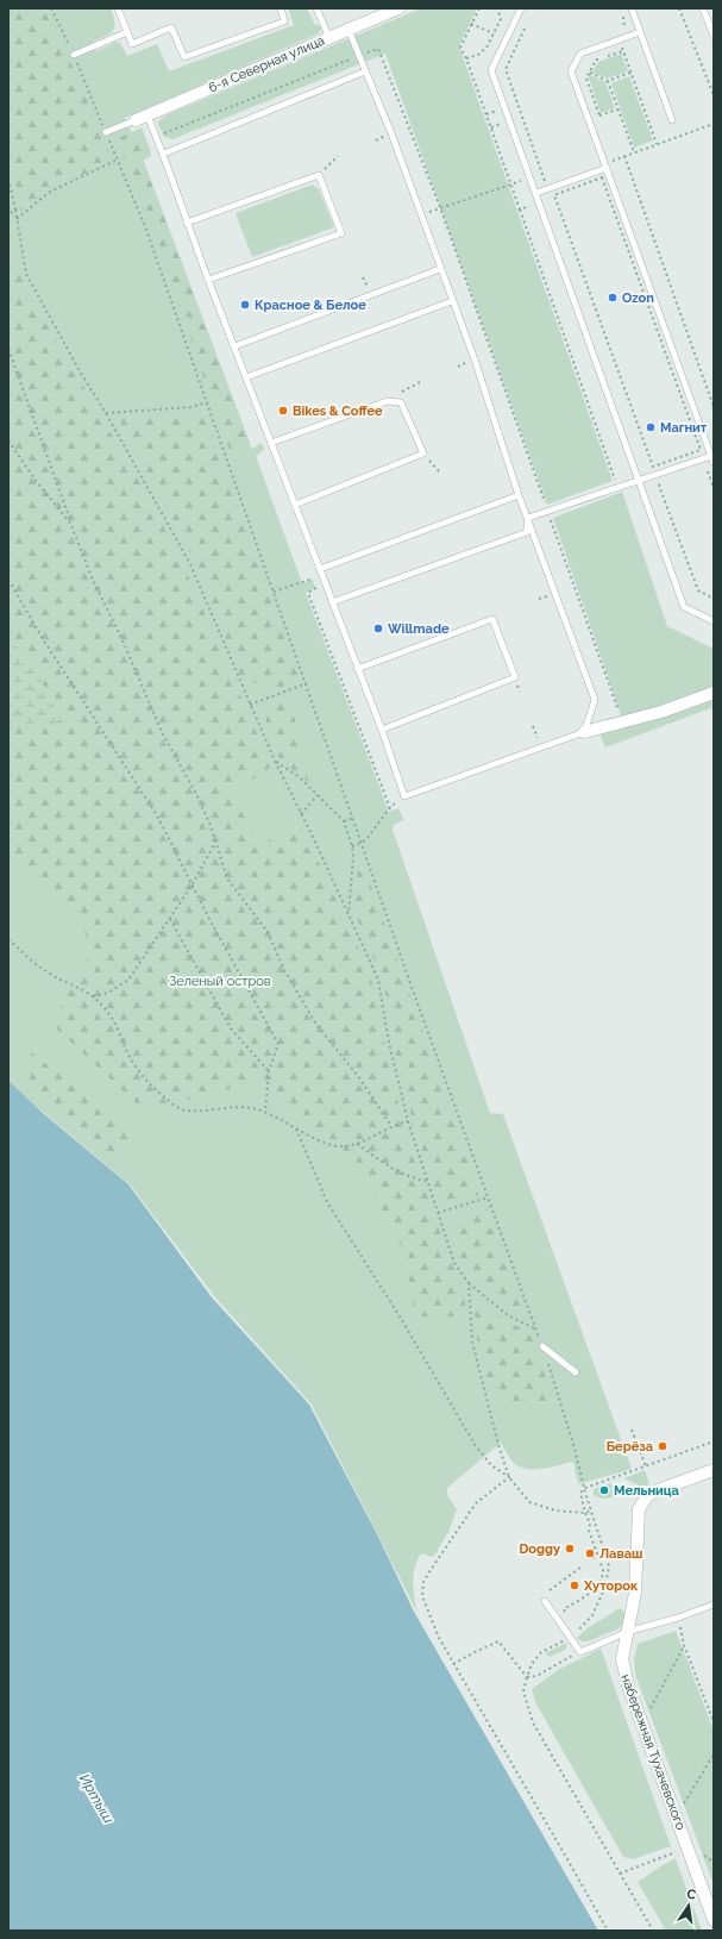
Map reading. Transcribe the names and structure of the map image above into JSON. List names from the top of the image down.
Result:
{
  "streets": {
    "street": ["6-я Северная улица", "набережная Тухачевского"]
  },
  "water": ["Иртыш"],
  "parks": ["Зеленый остров"],
  "places": [
    "Ozon",
    "Красное & Белое",
    "Bikes & Coffee",
    "Магнит",
    "Willmade",
    "Берёза",
    "Мельница",
    "Doggy",
    "Лаваш",
    "Хуторок"
  ],
  "north": "top"
}
